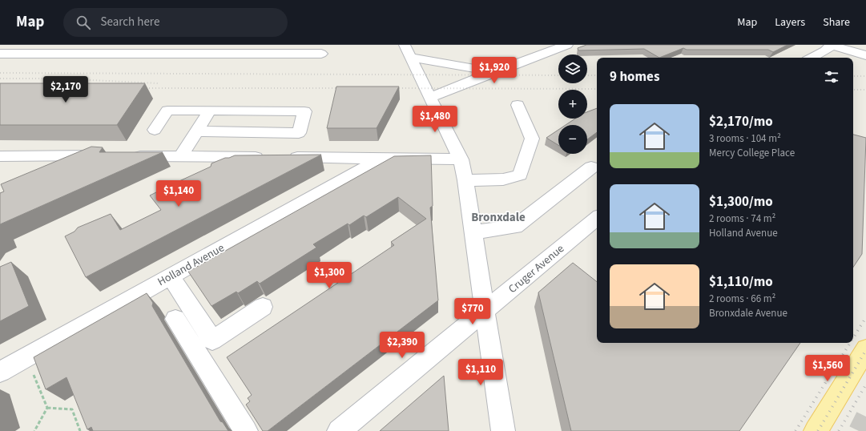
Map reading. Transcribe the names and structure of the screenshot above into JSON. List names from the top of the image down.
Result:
{
  "streets": {
    "street": ["Holland Avenue", "Cruger Avenue"]
  },
  "districts": ["Bronxdale"],
  "page": {
    "header": "Map",
    "search": "Search here",
    "nav": ["Map", "Layers", "Share"],
    "map_buttons": ["+", "−"],
    "price": [
      "$1,920",
      "$2,170",
      "$1,480",
      "$1,140",
      "$1,300",
      "$770",
      "$2,390",
      "$1,560",
      "$1,110"
    ],
    "heading": "9 homes",
    "list": [
      {
        "name": "$2,170/mo",
        "note": "3 rooms · 104 m² · Mercy College Place"
      },
      {
        "name": "$1,300/mo",
        "note": "2 rooms · 74 m² · Holland Avenue"
      },
      {
        "name": "$1,110/mo",
        "note": "2 rooms · 66 m² · Bronxdale Avenue"
      }
    ]
  }
}
